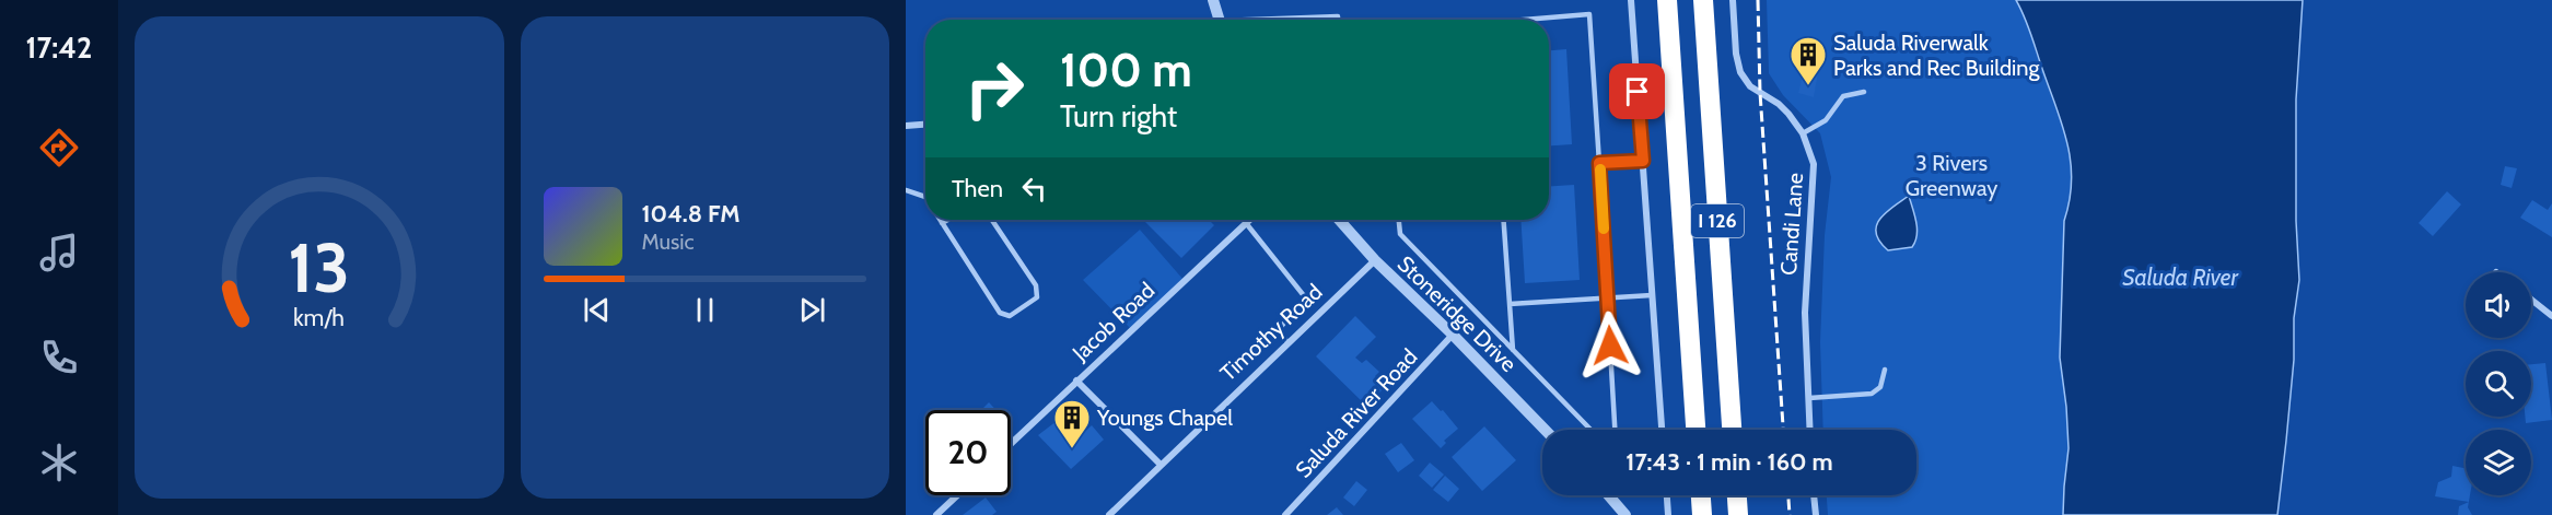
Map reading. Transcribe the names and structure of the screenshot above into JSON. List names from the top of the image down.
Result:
{
  "streets": {
    "highway": ["I 126"],
    "street": [
      "Candi Lane",
      "Stoneridge Drive",
      "Jacob Road",
      "Timothy Road",
      "Saluda River Road"
    ]
  },
  "crossings": [
    ["Stoneridge Drive", "Timothy Road"],
    ["Stoneridge Drive", "Saluda River Road"]
  ],
  "water": ["Saluda River"],
  "parks": ["3 Rivers Greenway"],
  "places": {
    "building": ["Saluda Riverwalk Parks and Rec Building", "Youngs Chapel"]
  },
  "page": {
    "tabs": "17:42",
    "turn": ["100 m", "Turn right"],
    "then": "Then",
    "song": ["104.8 FM", "Music"],
    "limit": "20",
    "trip": "17:43 · 1 min · 160 m",
    "gauge": ["13", "km/h"]
  }
}
